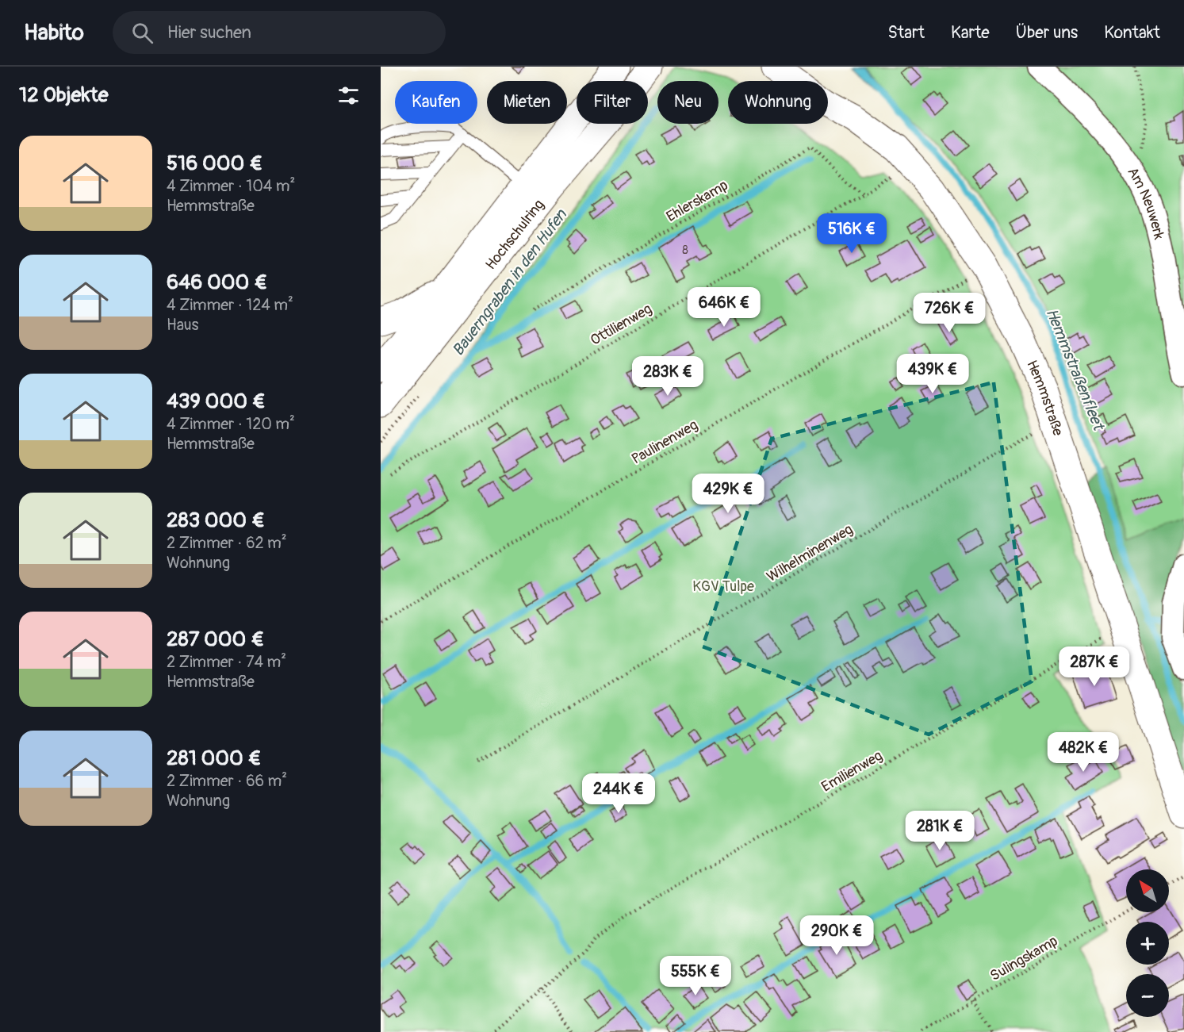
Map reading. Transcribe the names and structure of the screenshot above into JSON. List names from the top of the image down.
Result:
{
  "streets": {
    "street": ["Am Neuwerk", "Hochschulring", "Hemmstraße"],
    "path": [
      "Ehlerskamp",
      "Ottilienweg",
      "Paulinenweg",
      "Wilhelminenweg",
      "Emilienweg",
      "Sulingskamp"
    ]
  },
  "crossings": [
    ["Ehlerskamp", "Ottilienweg"],
    ["Ottilienweg", "Hemmstraße"],
    ["Hemmstraße", "Paulinenweg"],
    ["Hemmstraße", "Wilhelminenweg"],
    ["Hemmstraße", "Emilienweg"]
  ],
  "water": ["Bauerngraben in den Hufen", "Hemmstraßenfleet"],
  "parks": ["KGV Tulpe"],
  "house_numbers": ["8"],
  "north": "top left",
  "page": {
    "header": "Habito",
    "search": "Hier suchen",
    "nav": [
      "Start",
      "Karte",
      "Über uns",
      "Kontakt"
    ],
    "heading": "12 Objekte",
    "chip": [
      "Kaufen",
      "Mieten",
      "Filter",
      "Neu",
      "Wohnung"
    ],
    "list": [
      {
        "name": "516 000 €",
        "note": "4 Zimmer · 104 m² · Hemmstraße"
      },
      {
        "name": "646 000 €",
        "note": "4 Zimmer · 124 m² · Haus"
      },
      {
        "name": "439 000 €",
        "note": "4 Zimmer · 120 m² · Hemmstraße"
      },
      {
        "name": "283 000 €",
        "note": "2 Zimmer · 62 m² · Wohnung"
      },
      {
        "name": "287 000 €",
        "note": "2 Zimmer · 74 m² · Hemmstraße"
      },
      {
        "name": "281 000 €",
        "note": "2 Zimmer · 66 m² · Wohnung"
      }
    ],
    "price": [
      "516K €",
      "646K €",
      "726K €",
      "439K €",
      "283K €",
      "429K €",
      "287K €",
      "482K €",
      "244K €",
      "281K €",
      "290K €",
      "555K €"
    ],
    "map_buttons": ["+", "−"]
  }
}
